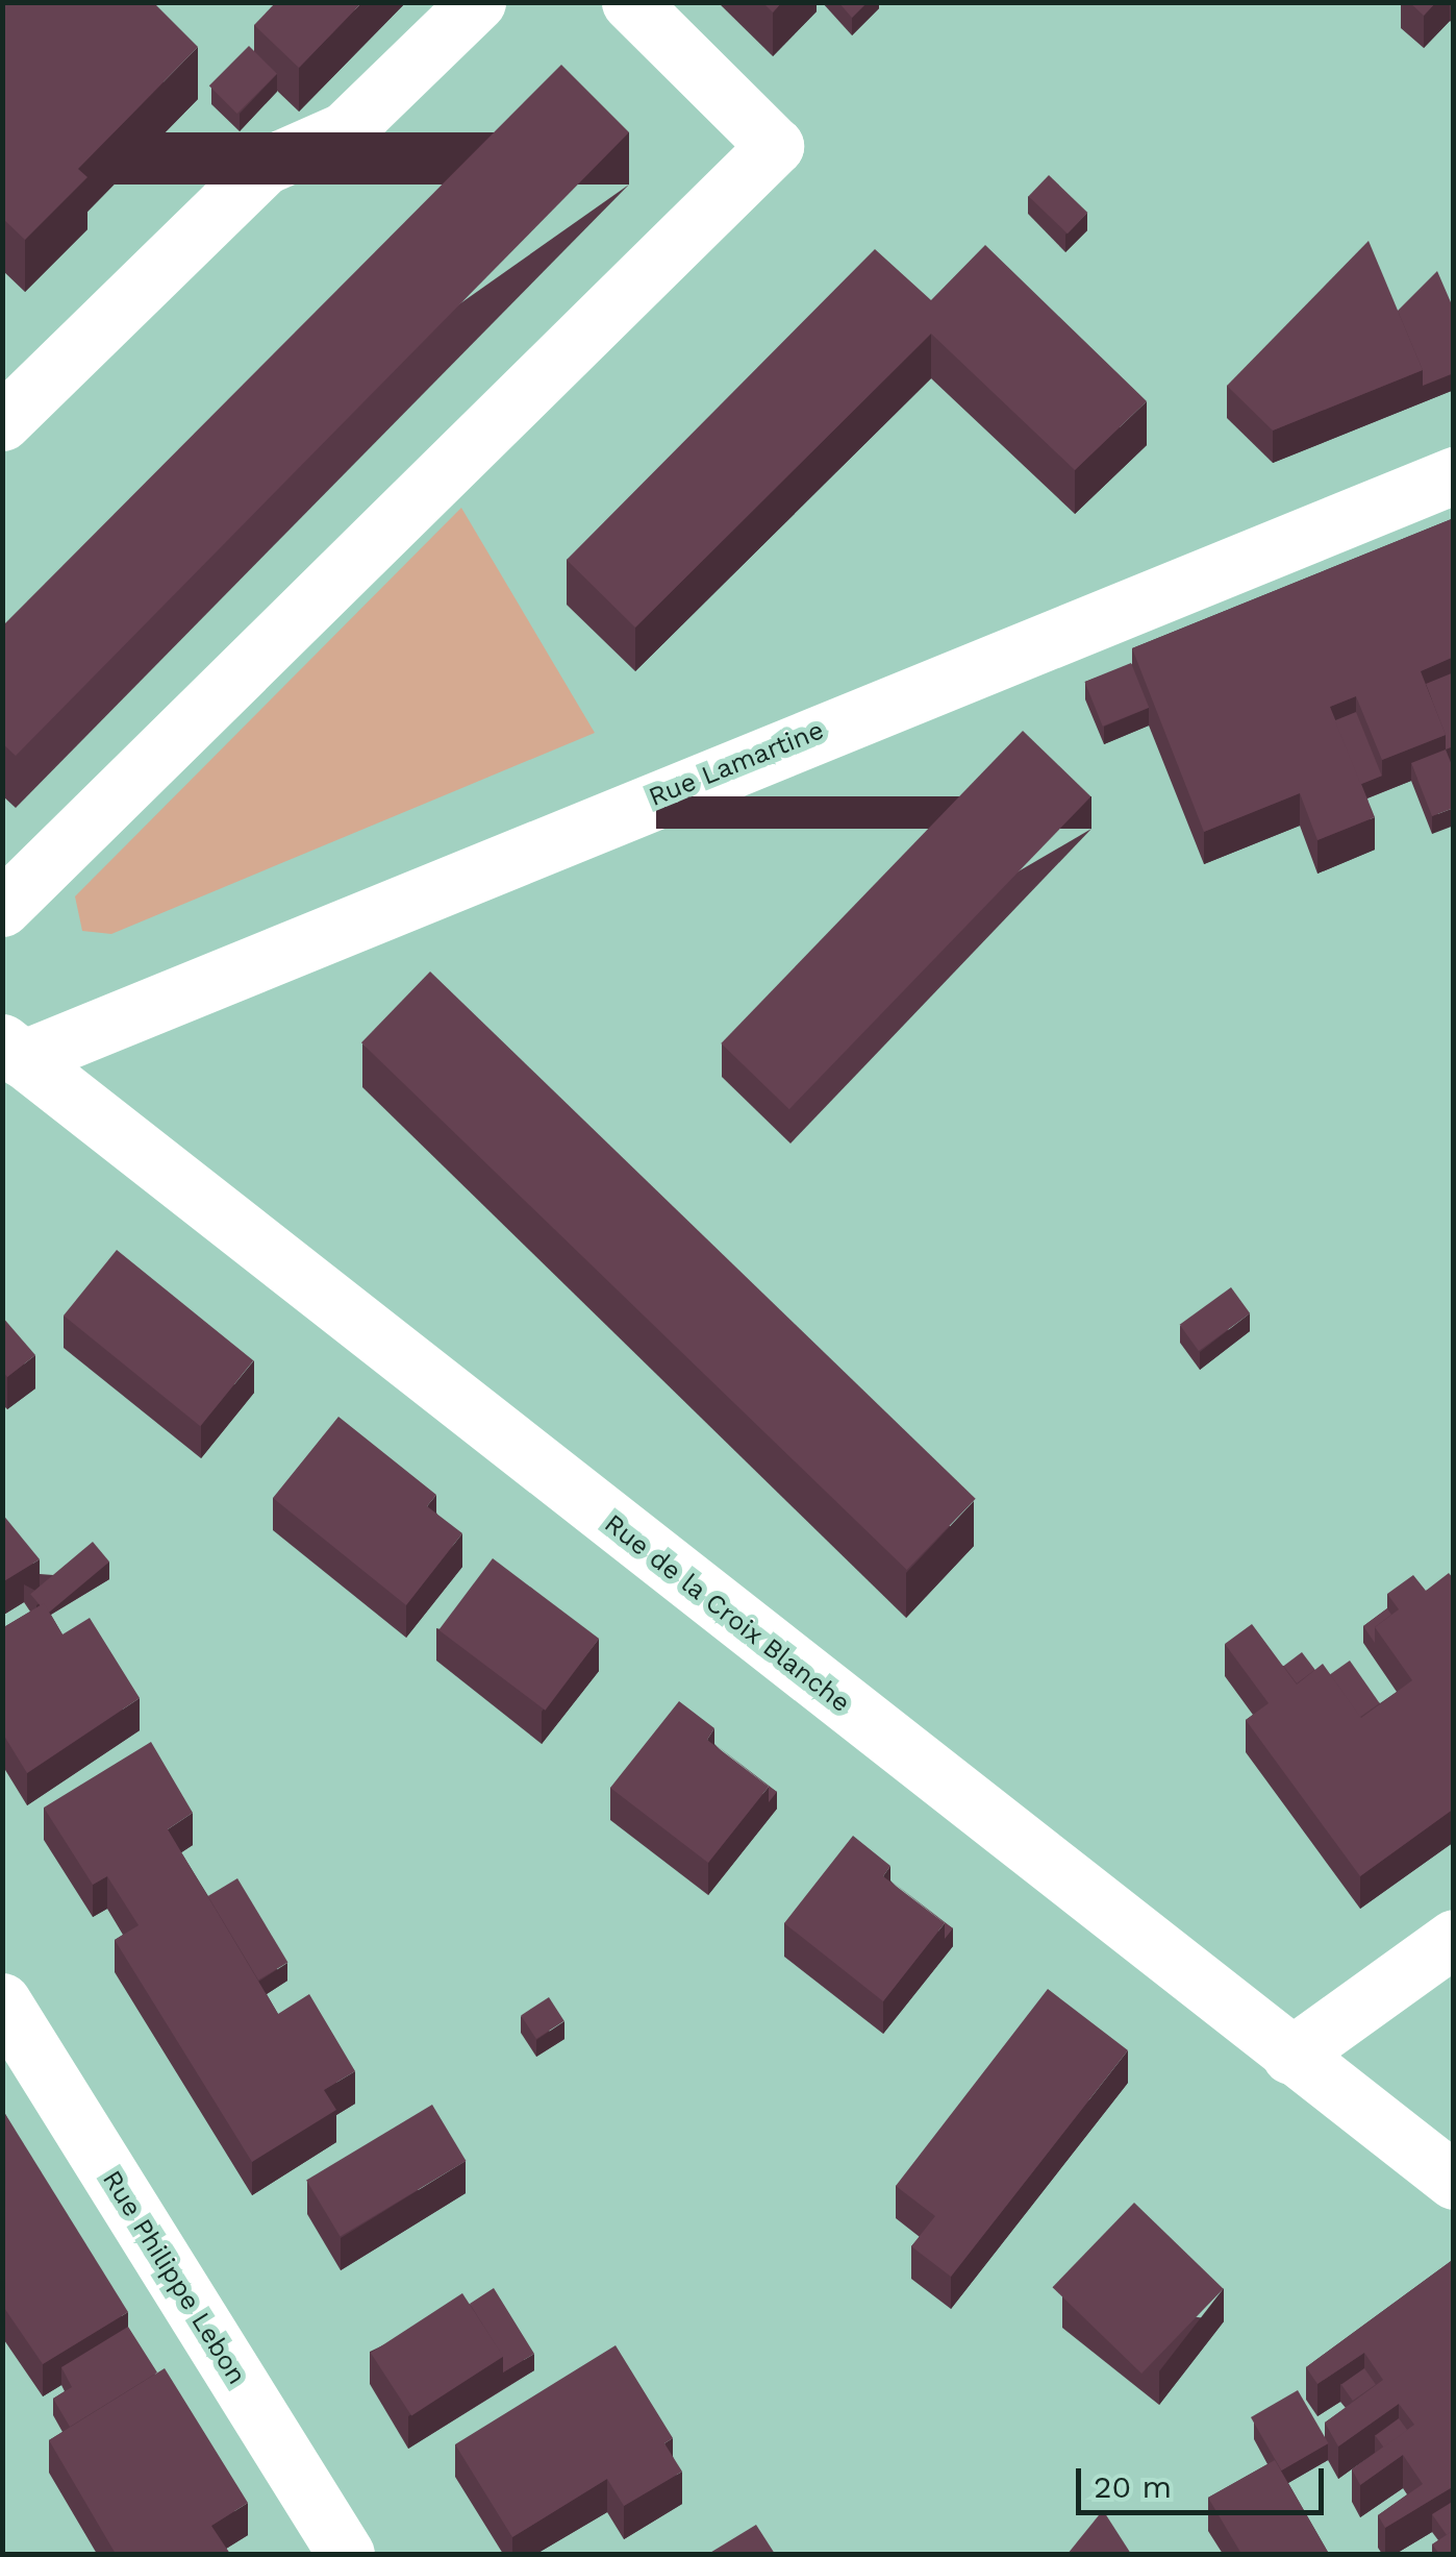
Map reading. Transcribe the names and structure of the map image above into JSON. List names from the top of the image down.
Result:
{
  "streets": {
    "street": ["Rue Lamartine", "Rue de la Croix Blanche", "Rue Philippe Lebon"]
  },
  "crossings": [
    ["Rue Lamartine", "Rue de la Croix Blanche"]
  ],
  "scale_bar": "20 m"
}
